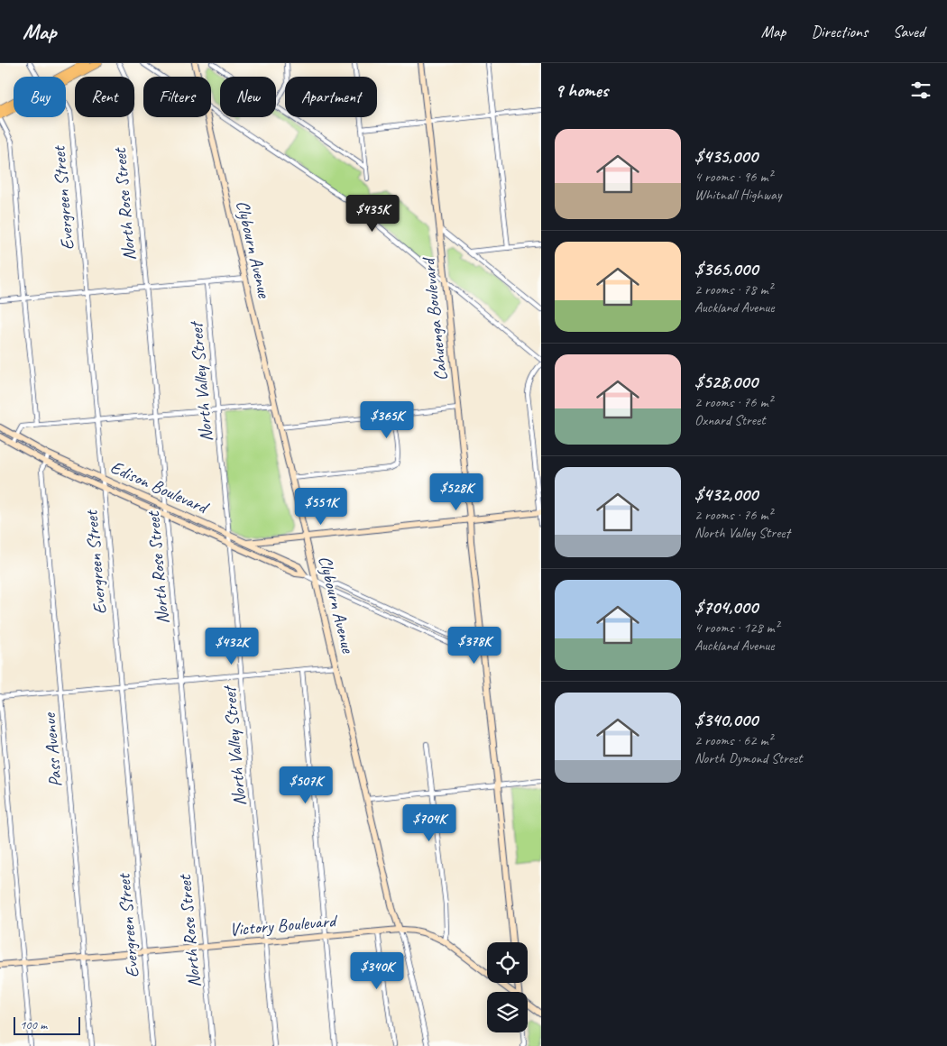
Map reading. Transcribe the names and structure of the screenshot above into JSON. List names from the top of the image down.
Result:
{
  "streets": {
    "main road": [
      "Clybourn Avenue",
      "Cahuenga Boulevard",
      "Edison Boulevard",
      "Victory Boulevard"
    ],
    "street": [
      "Evergreen Street",
      "North Rose Street",
      "North Valley Street",
      "Pass Avenue"
    ]
  },
  "crossings": [
    ["Evergreen Street", "Edison Boulevard"],
    ["Evergreen Street", "Victory Boulevard"],
    ["North Rose Street", "Edison Boulevard"],
    ["North Rose Street", "Victory Boulevard"],
    ["Clybourn Avenue", "Edison Boulevard"],
    ["Clybourn Avenue", "Victory Boulevard"],
    ["Cahuenga Boulevard", "Edison Boulevard"],
    ["North Valley Street", "Edison Boulevard"],
    ["North Valley Street", "Victory Boulevard"],
    ["Edison Boulevard", "Pass Avenue"],
    ["Pass Avenue", "Victory Boulevard"]
  ],
  "scale_bar": "100 m",
  "page": {
    "header": "Map",
    "nav": ["Map", "Directions", "Saved"],
    "heading": "9 homes",
    "chip": [
      "Buy",
      "Rent",
      "Filters",
      "New",
      "Apartment"
    ],
    "list": [
      {
        "name": "$435,000",
        "note": "4 rooms · 96 m² · Whitnall Highway"
      },
      {
        "name": "$365,000",
        "note": "2 rooms · 78 m² · Auckland Avenue"
      },
      {
        "name": "$528,000",
        "note": "2 rooms · 76 m² · Oxnard Street"
      },
      {
        "name": "$432,000",
        "note": "2 rooms · 76 m² · North Valley Street"
      },
      {
        "name": "$704,000",
        "note": "4 rooms · 128 m² · Auckland Avenue"
      },
      {
        "name": "$340,000",
        "note": "2 rooms · 62 m² · North Dymond Street"
      }
    ],
    "price": [
      "$435K",
      "$365K",
      "$528K",
      "$551K",
      "$378K",
      "$432K",
      "$507K",
      "$704K",
      "$340K"
    ],
    "scale": "100 m"
  }
}
